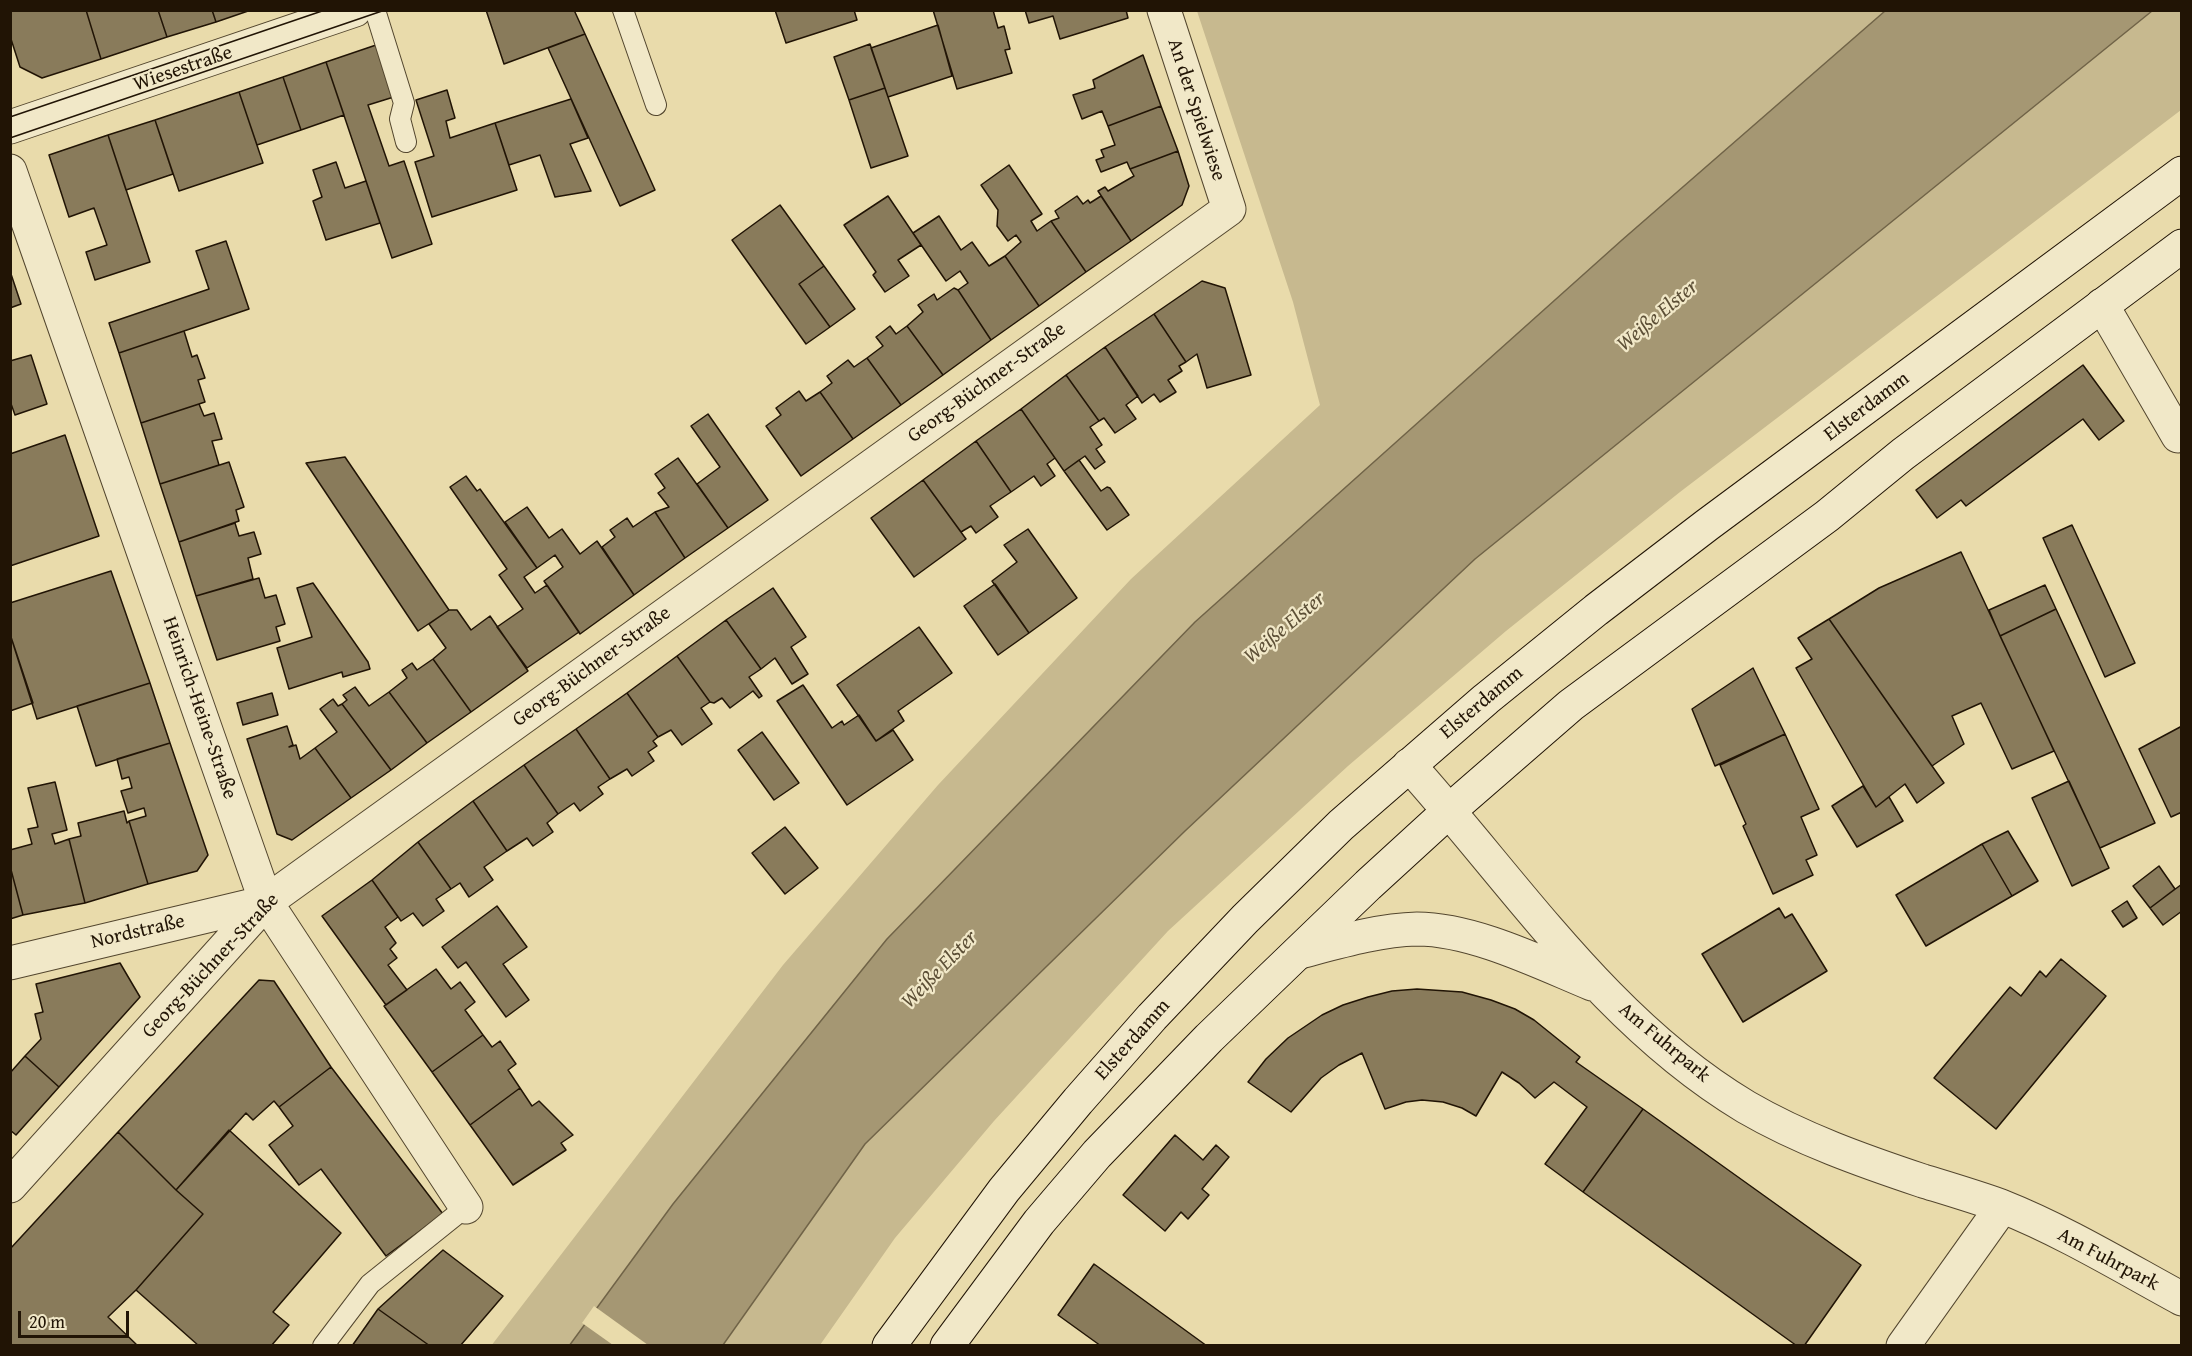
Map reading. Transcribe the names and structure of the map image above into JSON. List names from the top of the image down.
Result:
{
  "streets": {
    "street": [
      "Wiesestraße",
      "An der Spielwiese",
      "Georg-Büchner-Straße",
      "Elsterdamm",
      "Heinrich-Heine-Straße",
      "Nordstraße",
      "Am Fuhrpark"
    ]
  },
  "crossings": [
    ["An der Spielwiese", "Georg-Büchner-Straße"],
    ["Georg-Büchner-Straße", "Heinrich-Heine-Straße"],
    ["Georg-Büchner-Straße", "Nordstraße"],
    ["Elsterdamm", "Am Fuhrpark"],
    ["Heinrich-Heine-Straße", "Nordstraße"]
  ],
  "water": ["Weiße Elster"],
  "scale_bar": "20 m"
}
